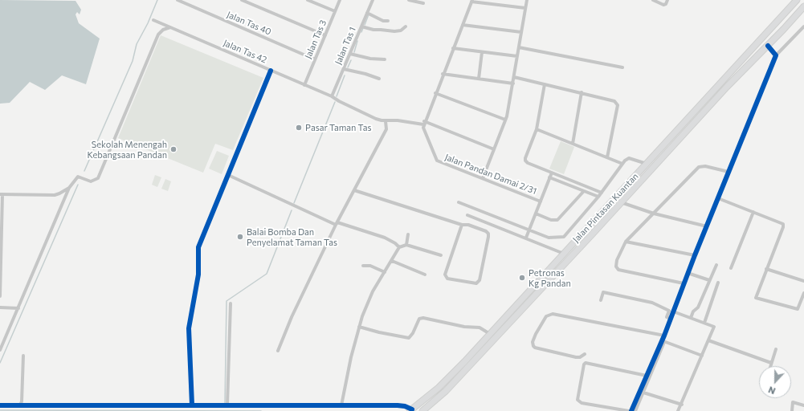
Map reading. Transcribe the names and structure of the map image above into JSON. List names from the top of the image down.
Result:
{
  "streets": {
    "highway": ["Jalan Pintasan Kuantan"],
    "street": [
      "Jalan Tas 40",
      "Jalan Tas 3",
      "Jalan Tas 1",
      "Jalan Tas 42",
      "Jalan Pandan Damai 2/31"
    ]
  },
  "crossings": [
    ["Jalan Tas 40", "Jalan Tas 3"],
    ["Jalan Tas 3", "Jalan Tas 42"],
    ["Jalan Tas 1", "Jalan Tas 42"],
    ["Jalan Tas 42", "Jalan Pandan Damai 2/31"]
  ],
  "places": [
    "Pasar Taman Tas",
    "Sekolah Menengah Kebangsaan Pandan",
    "Balai Bomba Dan Penyelamat Taman Tas",
    "Petronas Kg Pandan"
  ],
  "north": "bottom"
}
